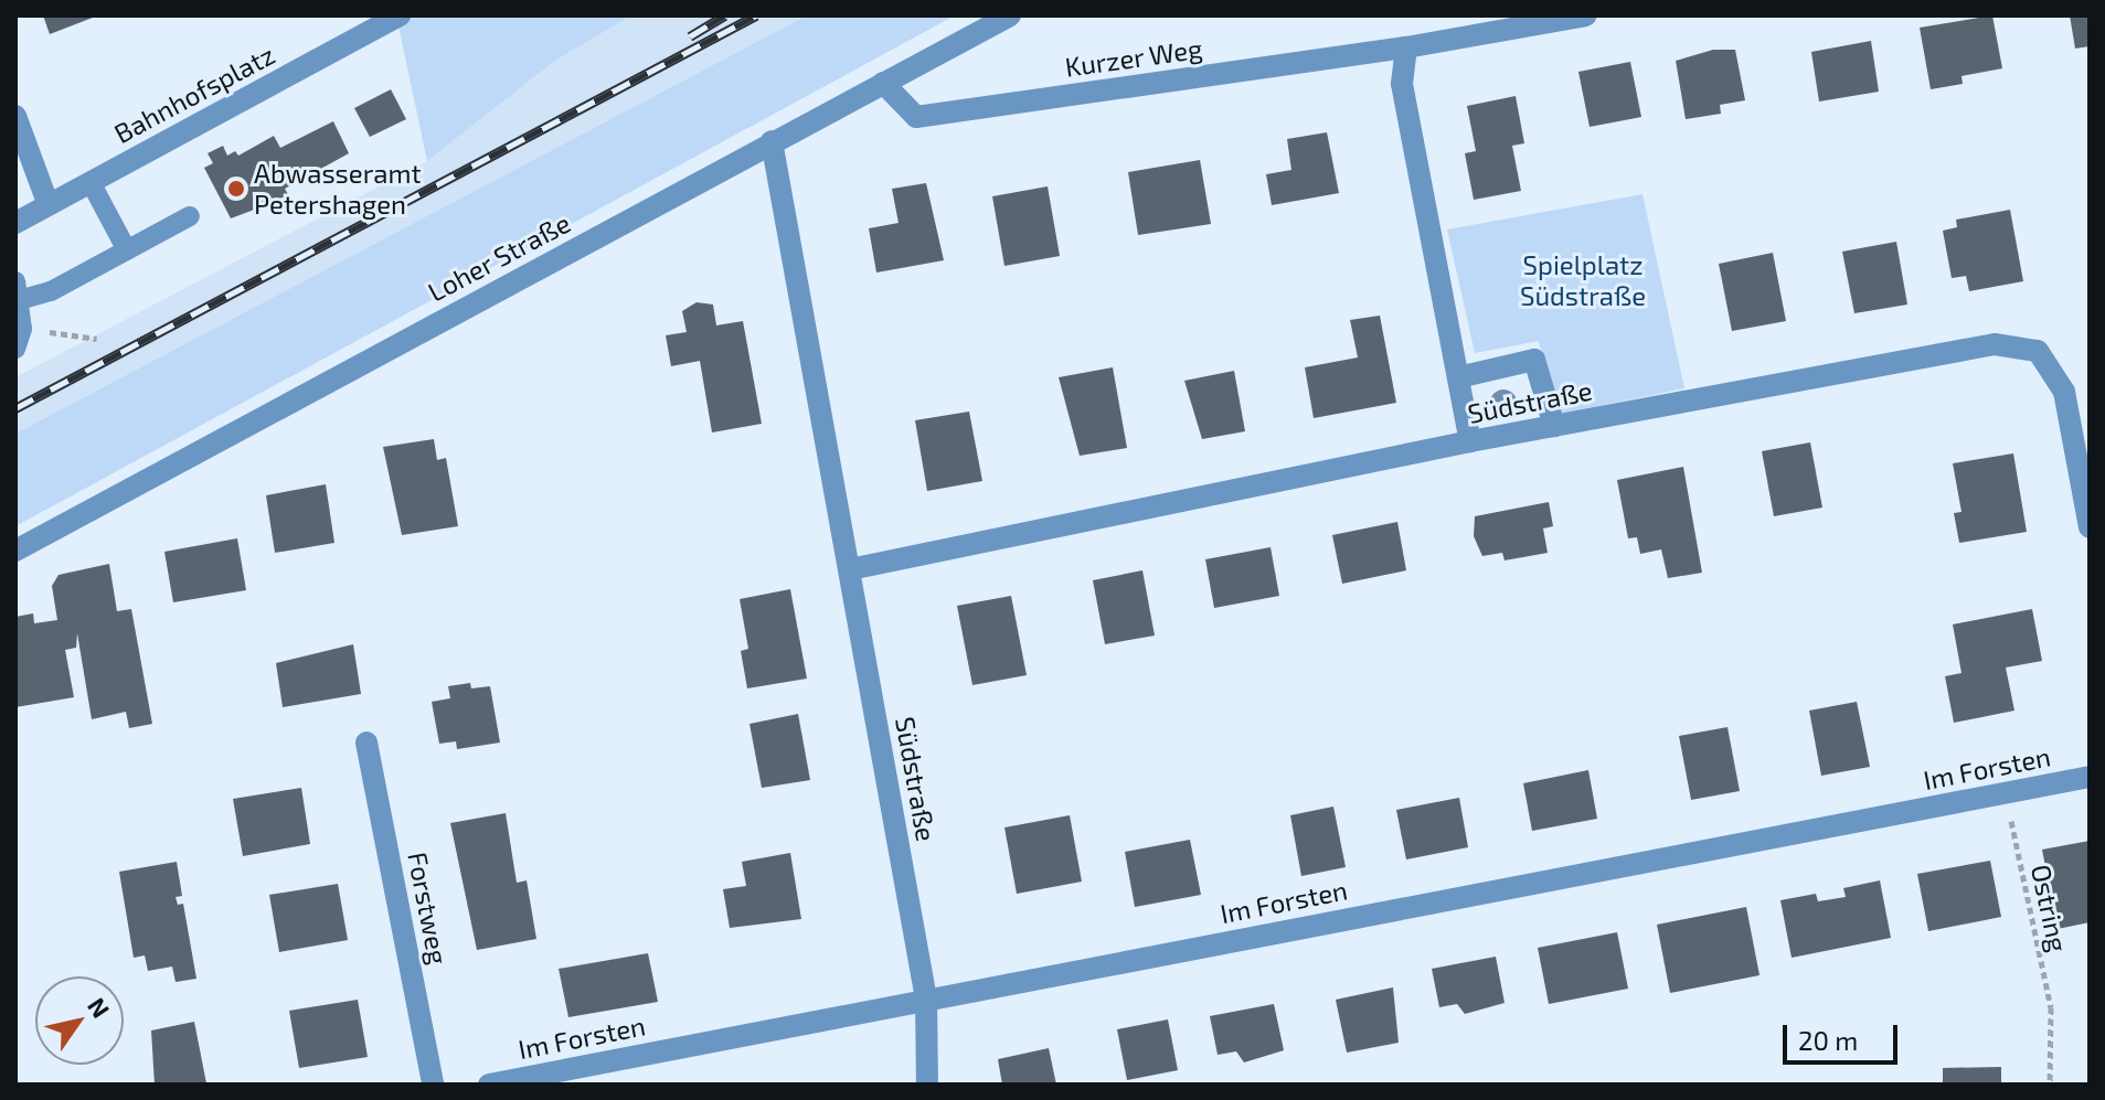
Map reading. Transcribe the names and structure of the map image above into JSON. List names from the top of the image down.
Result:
{
  "streets": {
    "street": [
      "Kurzer Weg",
      "Bahnhofsplatz",
      "Loher Straße",
      "Südstraße",
      "Im Forsten",
      "Forstweg"
    ],
    "path": ["Ostring"]
  },
  "crossings": [
    ["Kurzer Weg", "Loher Straße"],
    ["Loher Straße", "Südstraße"],
    ["Südstraße", "Im Forsten"],
    ["Im Forsten", "Ostring"]
  ],
  "parks": ["Spielplatz Südstraße"],
  "places": ["Abwasseramt Petershagen"],
  "scale_bar": "20 m",
  "north": "top right"
}
